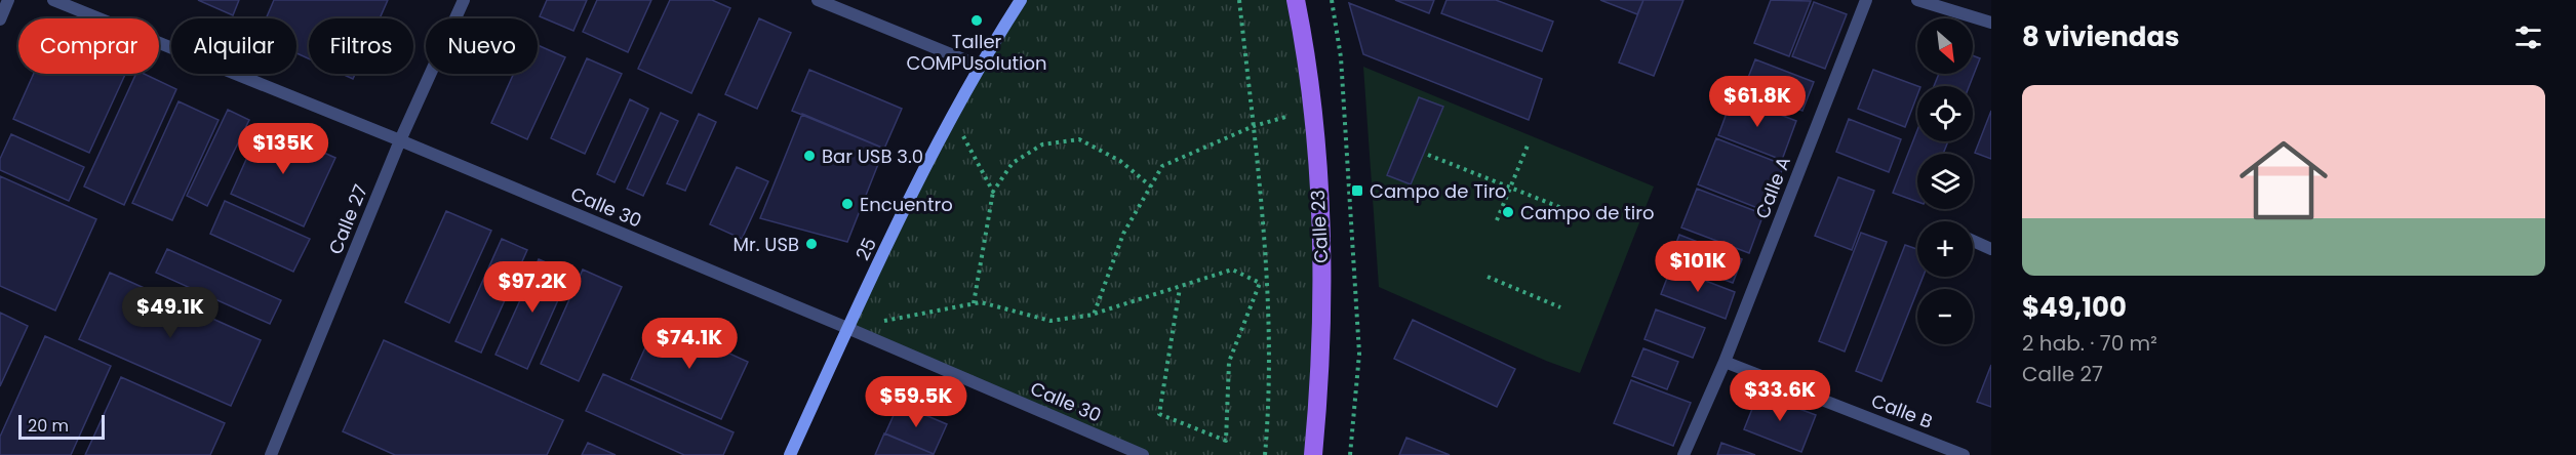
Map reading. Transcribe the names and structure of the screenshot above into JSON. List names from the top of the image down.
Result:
{
  "streets": {
    "main road": ["Calle 23", "25"],
    "street": [
      "Calle A",
      "Calle 30",
      "Calle 27",
      "Calle B"
    ]
  },
  "crossings": [
    ["Calle A", "Calle B"],
    ["Calle 30", "Calle 27"],
    ["Calle 30", "25"]
  ],
  "places": {
    "other": [
      "Taller COMPUsolution",
      "Bar USB 3.0",
      "Encuentro",
      "Campo de tiro",
      "Mr. USB"
    ],
    "transit": ["Campo de Tiro"]
  },
  "scale_bar": "20 m",
  "north": "bottom right",
  "page": {
    "heading": "8 viviendas",
    "map_buttons": ["+", "−"],
    "chip": [
      "Comprar",
      "Alquilar",
      "Filtros",
      "Nuevo"
    ],
    "list": [
      {
        "name": "$49,100",
        "note": "2 hab. · 70 m² · Calle 27"
      }
    ],
    "price": [
      "$61.8K",
      "$135K",
      "$101K",
      "$97.2K",
      "$49.1K",
      "$74.1K",
      "$33.6K",
      "$59.5K"
    ],
    "scale": "20 m"
  }
}
